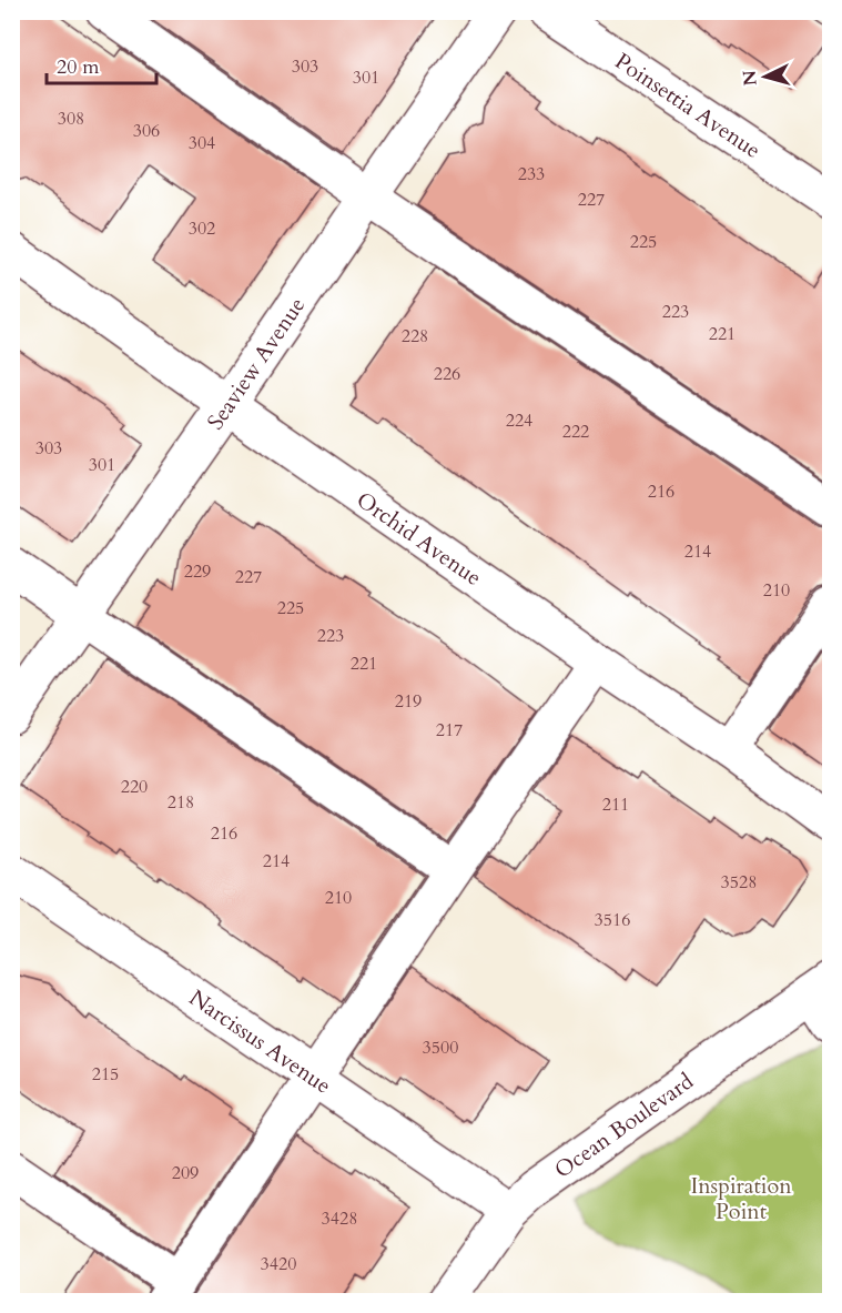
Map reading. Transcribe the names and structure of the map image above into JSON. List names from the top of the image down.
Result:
{
  "streets": {
    "street": [
      "Poinsettia Avenue",
      "Seaview Avenue",
      "Orchid Avenue",
      "Narcissus Avenue",
      "Ocean Boulevard"
    ]
  },
  "crossings": [
    ["Seaview Avenue", "Orchid Avenue"],
    ["Narcissus Avenue", "Ocean Boulevard"]
  ],
  "parks": ["Inspiration Point"],
  "house_numbers": [
    "303",
    "301",
    "308",
    "306",
    "304",
    "233",
    "227",
    "302",
    "225",
    "223",
    "221",
    "228",
    "226",
    "224",
    "222",
    "303",
    "301",
    "216",
    "214",
    "229",
    "227",
    "210",
    "225",
    "223",
    "221",
    "219",
    "217",
    "220",
    "218",
    "211",
    "216",
    "214",
    "3528",
    "210",
    "3516",
    "3500",
    "215",
    "209",
    "3428",
    "3420"
  ],
  "scale_bar": "20 m",
  "north": "left"
}
